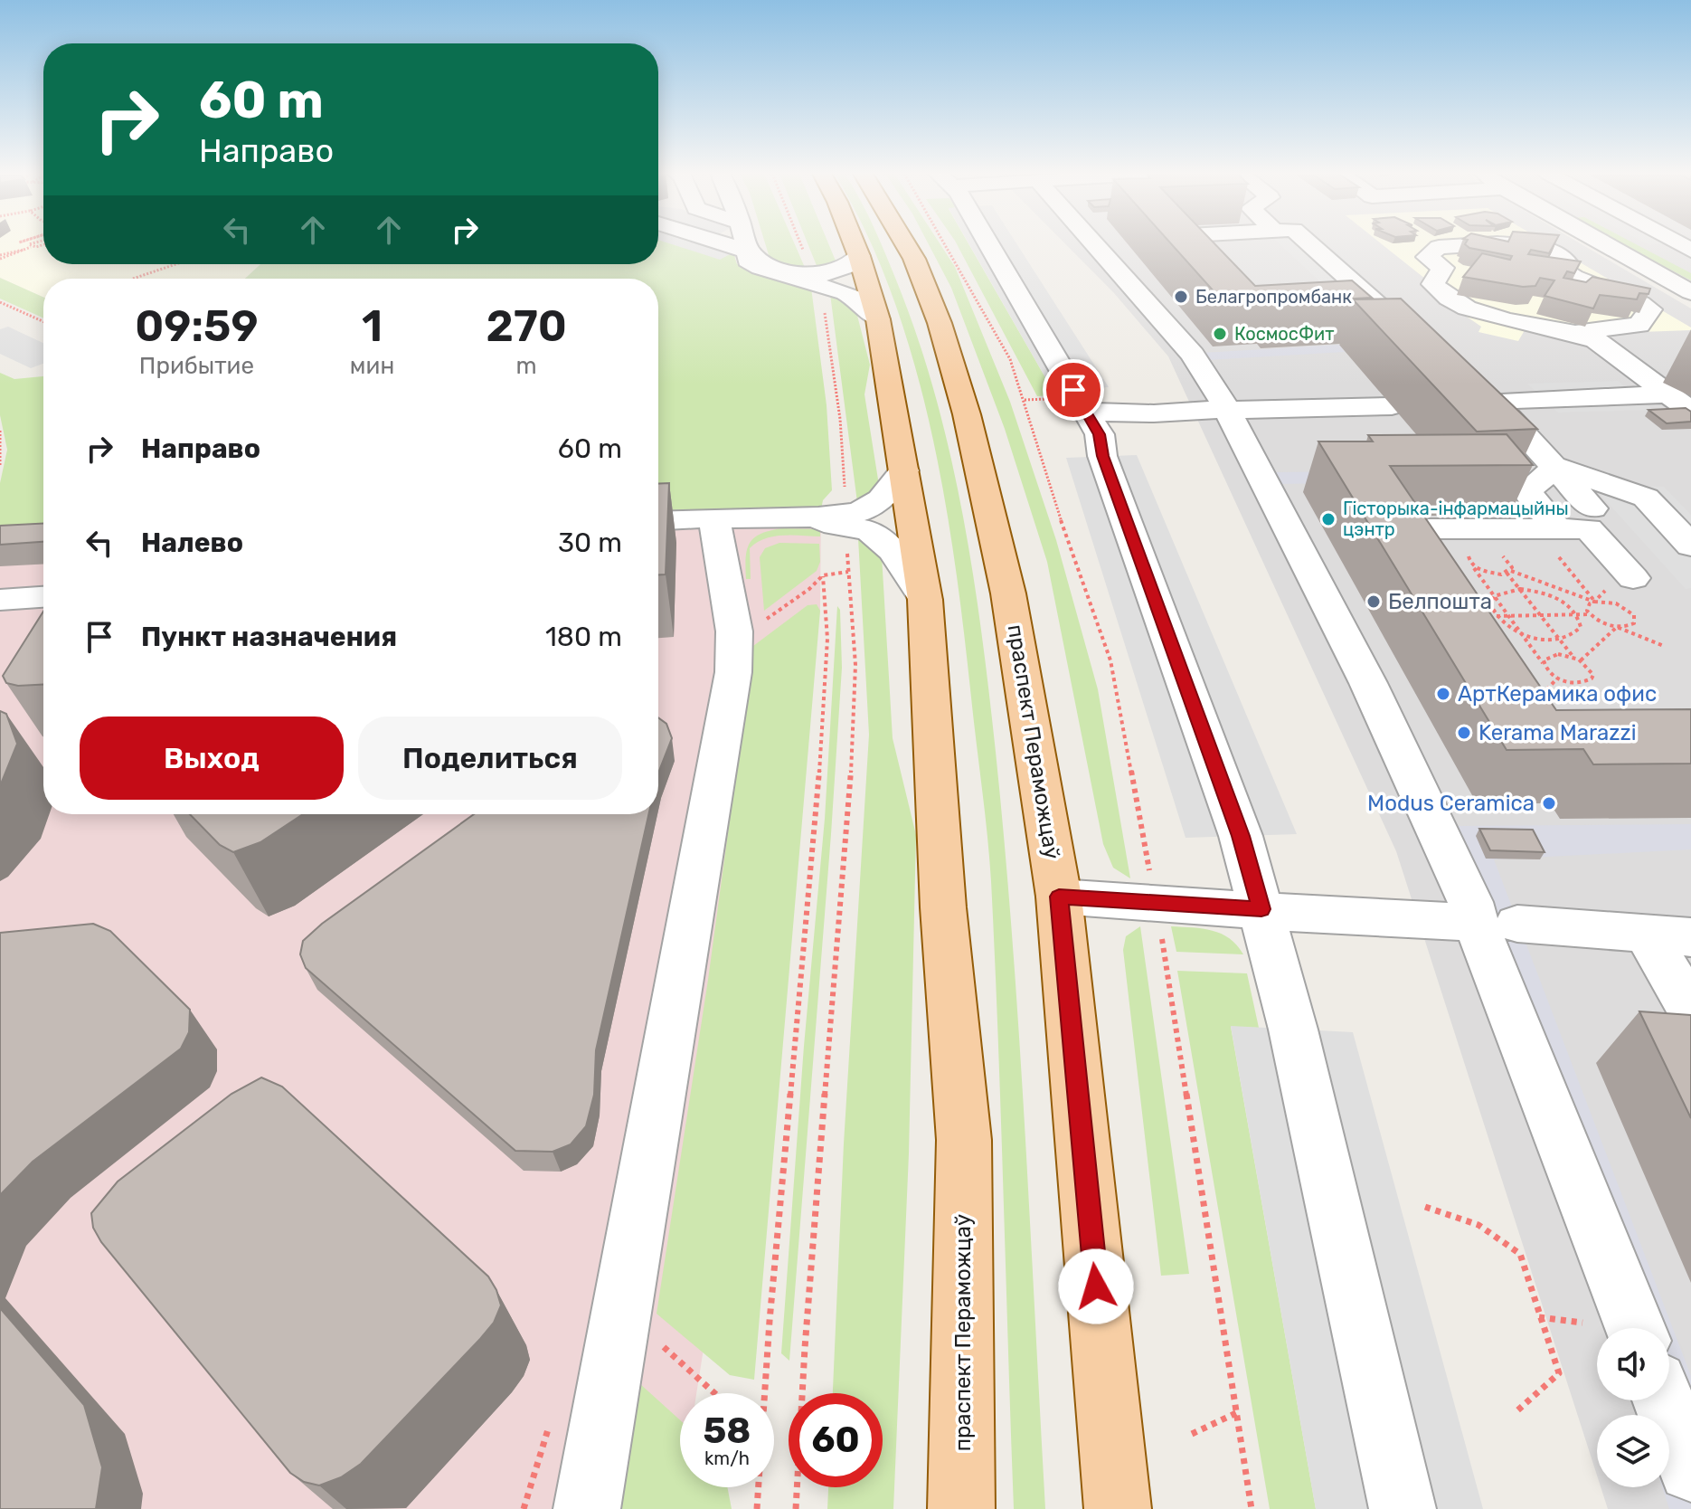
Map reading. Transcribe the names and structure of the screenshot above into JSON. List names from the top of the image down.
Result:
{
  "streets": {
    "main road": ["праспект Пераможцаў"]
  },
  "places": [
    "Белагропромбанк",
    "КосмосФит",
    "Гісторыка-інфармацыйны цэнтр",
    "Белпошта",
    "АртКерамика офис",
    "Kerama Marazzi",
    "Modus Ceramica"
  ],
  "page": {
    "turn": ["60 m", "Направо"],
    "eta": [
      "09:59",
      "Прибытие",
      "1",
      "мин",
      "270",
      "m"
    ],
    "list": [
      {
        "name": "Направо",
        "value": "60 m"
      },
      {
        "name": "Налево",
        "value": "30 m"
      },
      {
        "name": "Пункт назначения",
        "value": "180 m"
      }
    ],
    "buttons": ["Выход", "Поделиться"],
    "speed": "58 km/h",
    "limit": "60"
  }
}
